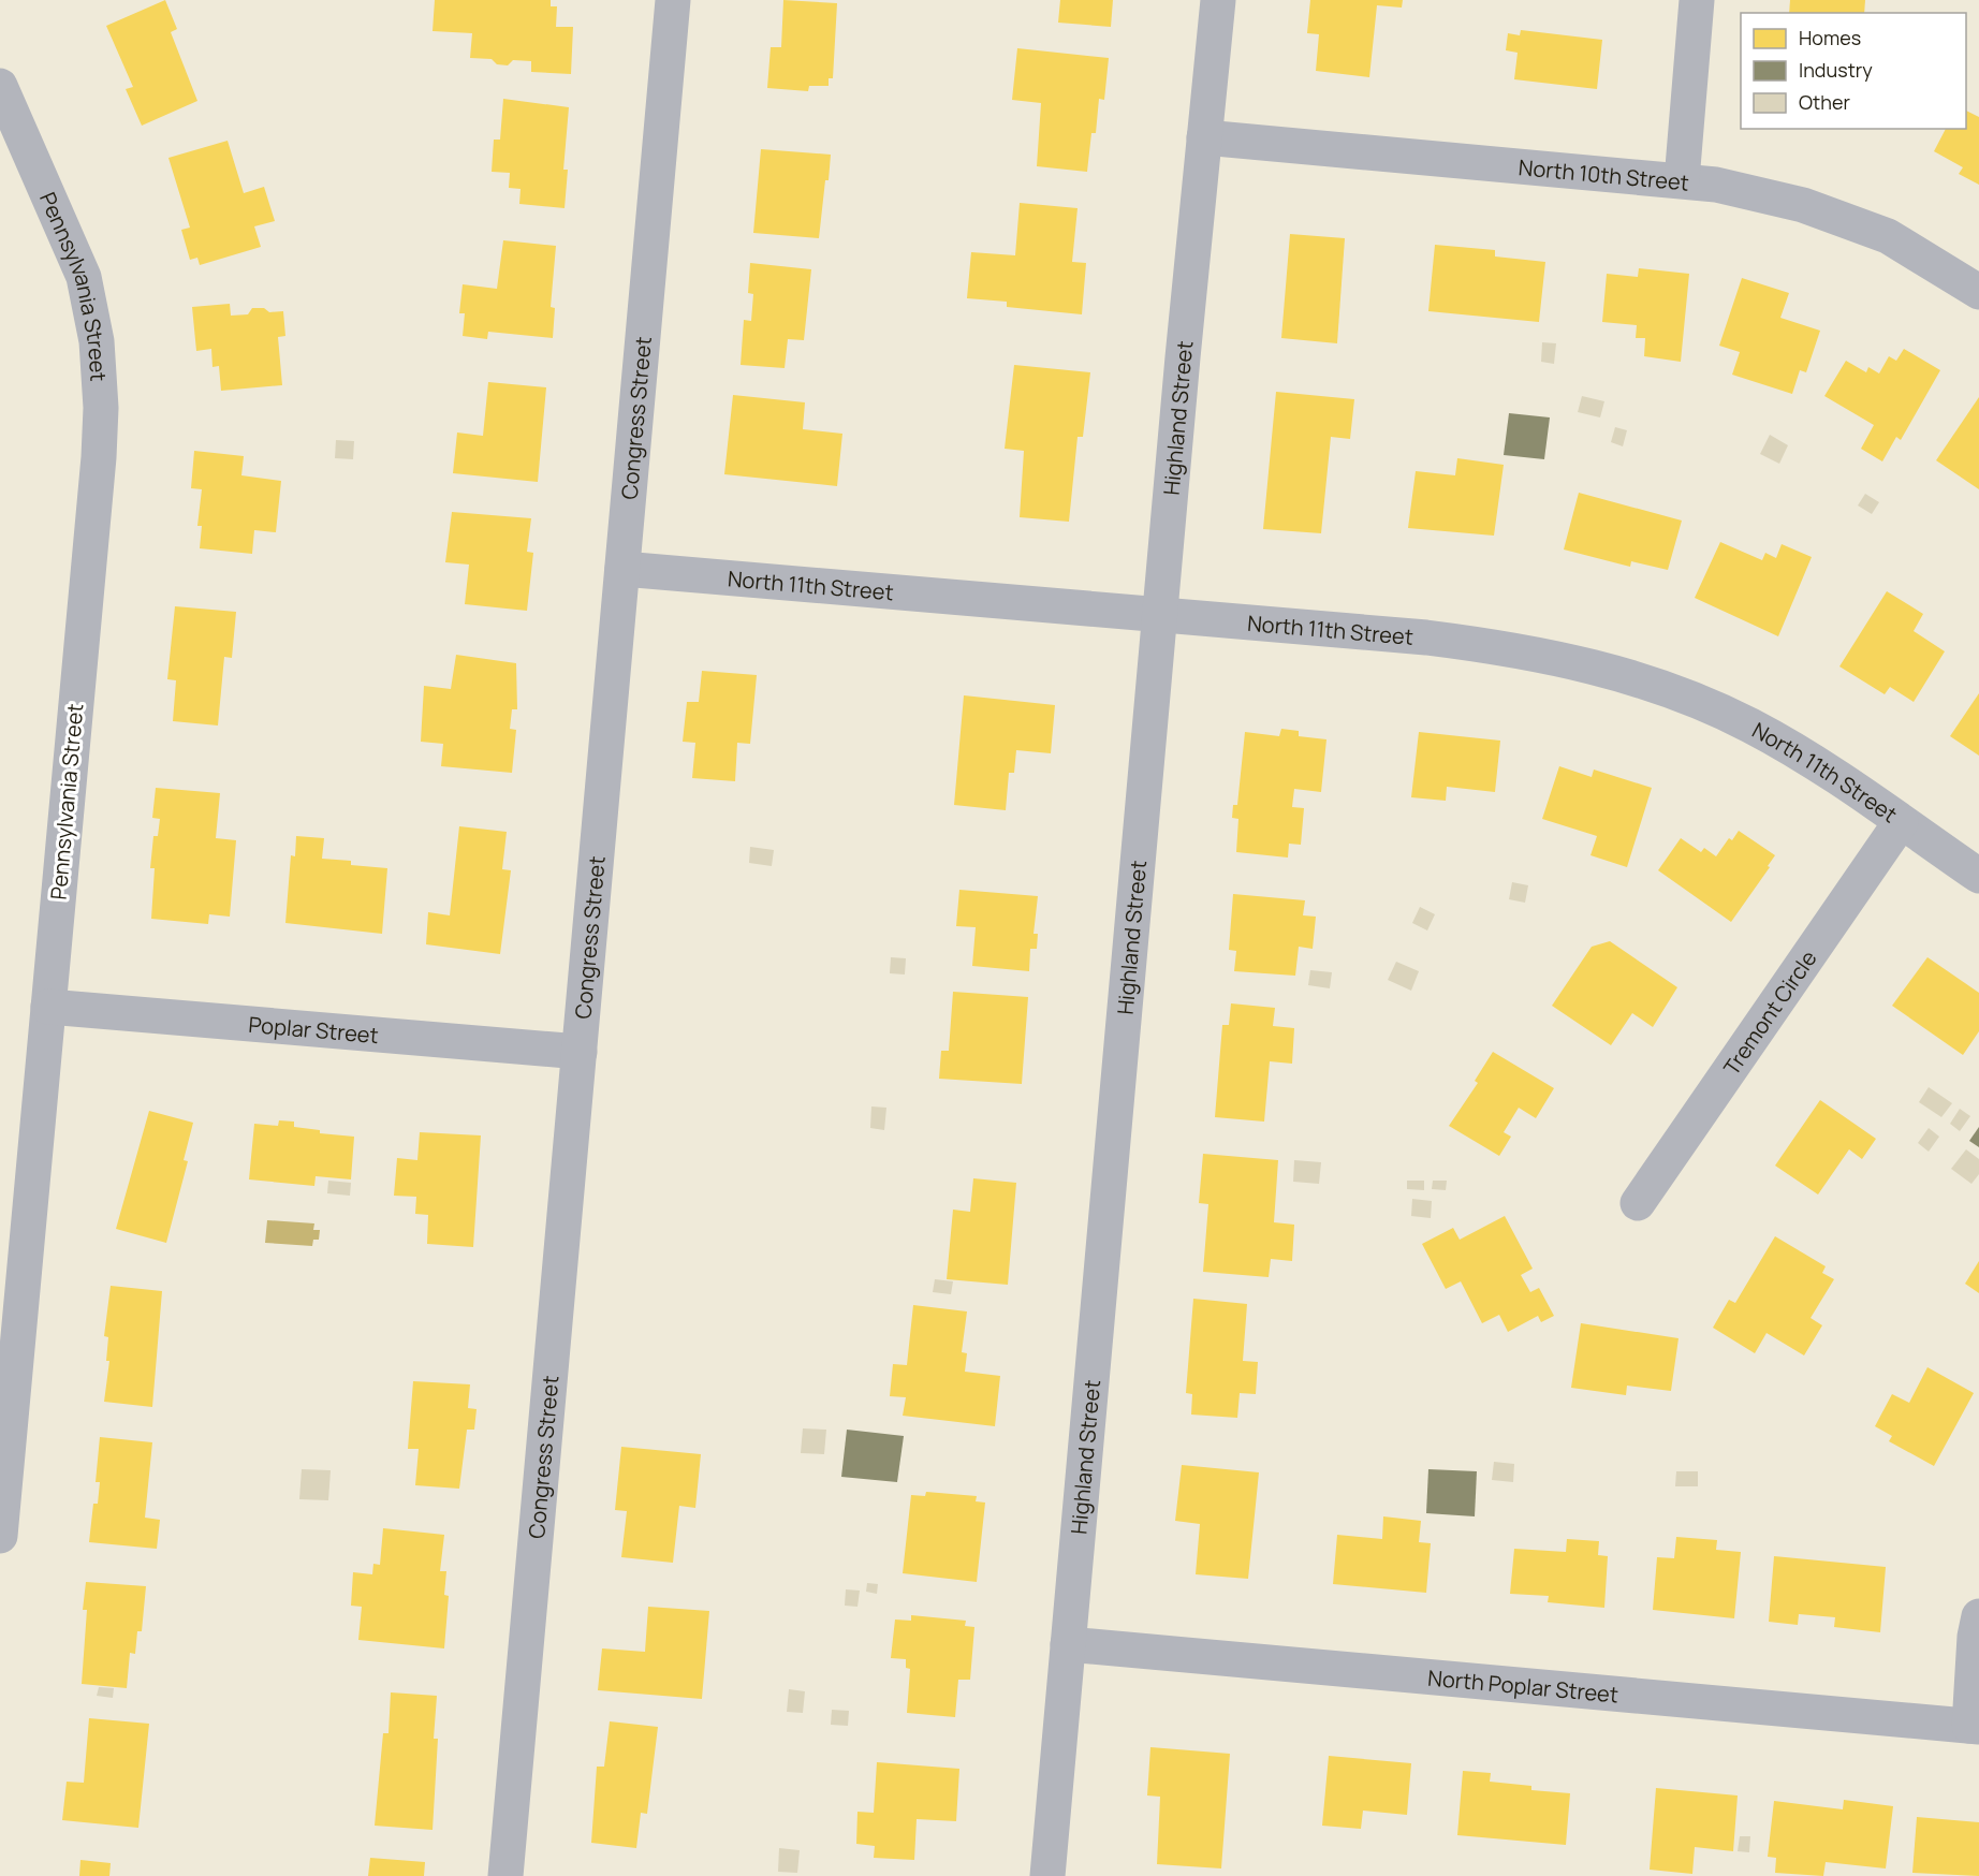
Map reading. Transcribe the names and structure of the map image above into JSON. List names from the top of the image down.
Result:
{
  "streets": {
    "street": [
      "North 10th Street",
      "Pennsylvania Street",
      "Congress Street",
      "Highland Street",
      "North 11th Street",
      "Tremont Circle",
      "Poplar Street",
      "North Poplar Street"
    ]
  },
  "crossings": [
    ["North 10th Street", "Highland Street"],
    ["Pennsylvania Street", "Poplar Street"],
    ["Congress Street", "North 11th Street"],
    ["Congress Street", "Poplar Street"],
    ["Highland Street", "North 11th Street"],
    ["Highland Street", "North Poplar Street"],
    ["North 11th Street", "Tremont Circle"]
  ],
  "legend": ["Homes", "Industry", "Other"]
}
